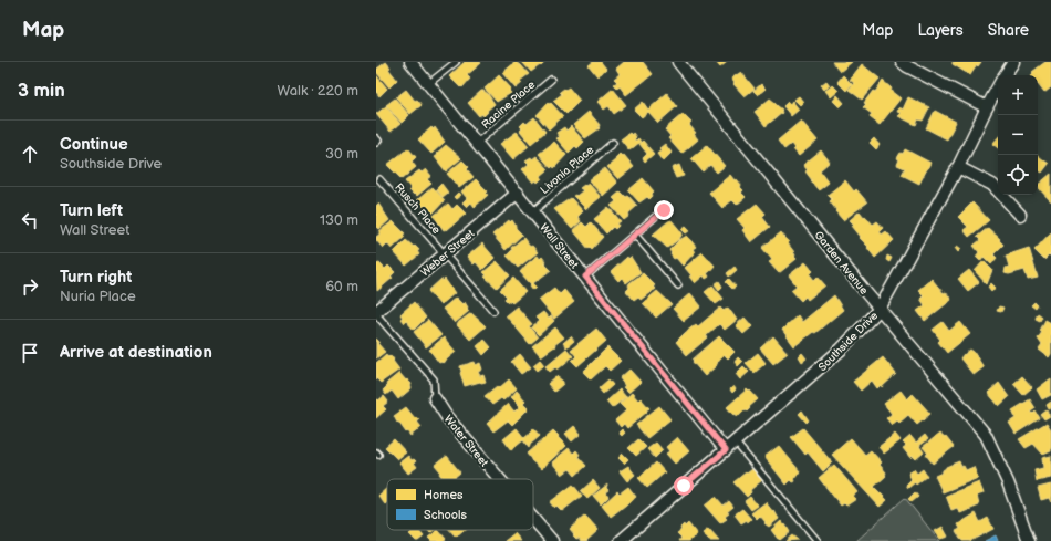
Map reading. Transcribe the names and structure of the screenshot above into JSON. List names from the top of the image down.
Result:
{
  "streets": {
    "street": [
      "Wall Street",
      "Weber Street",
      "Garden Avenue",
      "Southside Drive",
      "Water Street"
    ],
    "lane": ["Racine Place", "Livonia Place", "Rusch Place"]
  },
  "crossings": [
    ["Racine Place", "Wall Street"],
    ["Livonia Place", "Wall Street"],
    ["Rusch Place", "Weber Street"],
    ["Wall Street", "Weber Street"],
    ["Wall Street", "Southside Drive"],
    ["Garden Avenue", "Southside Drive"]
  ],
  "legend": ["Homes", "Schools"],
  "page": {
    "header": "Map",
    "nav": ["Map", "Layers", "Share"],
    "heading": ["3 min", "Walk · 220 m"],
    "map_buttons": ["+", "−"],
    "list": [
      ["Continue", "Southside Drive", "30 m"],
      ["Turn left", "Wall Street", "130 m"],
      ["Turn right", "Nuria Place", "60 m"],
      "Arrive at destination"
    ]
  }
}
